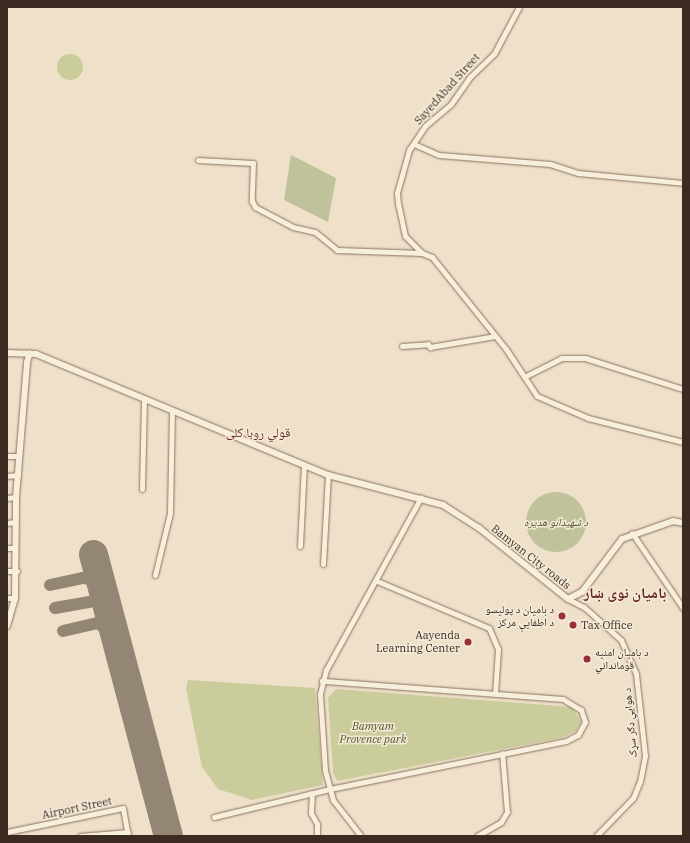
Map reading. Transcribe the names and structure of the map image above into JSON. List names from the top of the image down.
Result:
{
  "streets": {
    "street": [
      "SayedAbad Street",
      "Bamyan City roads",
      "د هوايي ډګر سړک",
      "Airport Street"
    ]
  },
  "crossings": [
    ["Bamyan City roads", "د هوايي ډګر سړک"]
  ],
  "districts": ["قولي روبا کلی", "باميان نوی ښار"],
  "parks": ["د شهیدانو هدیره", "Bamyam Provence park"],
  "places": [
    "د بامیان د پولیسو د اطفايې مرکز",
    "Tax Office",
    "Aayenda Learning Center",
    "د بامیان امنیه قومانداني"
  ]
}
